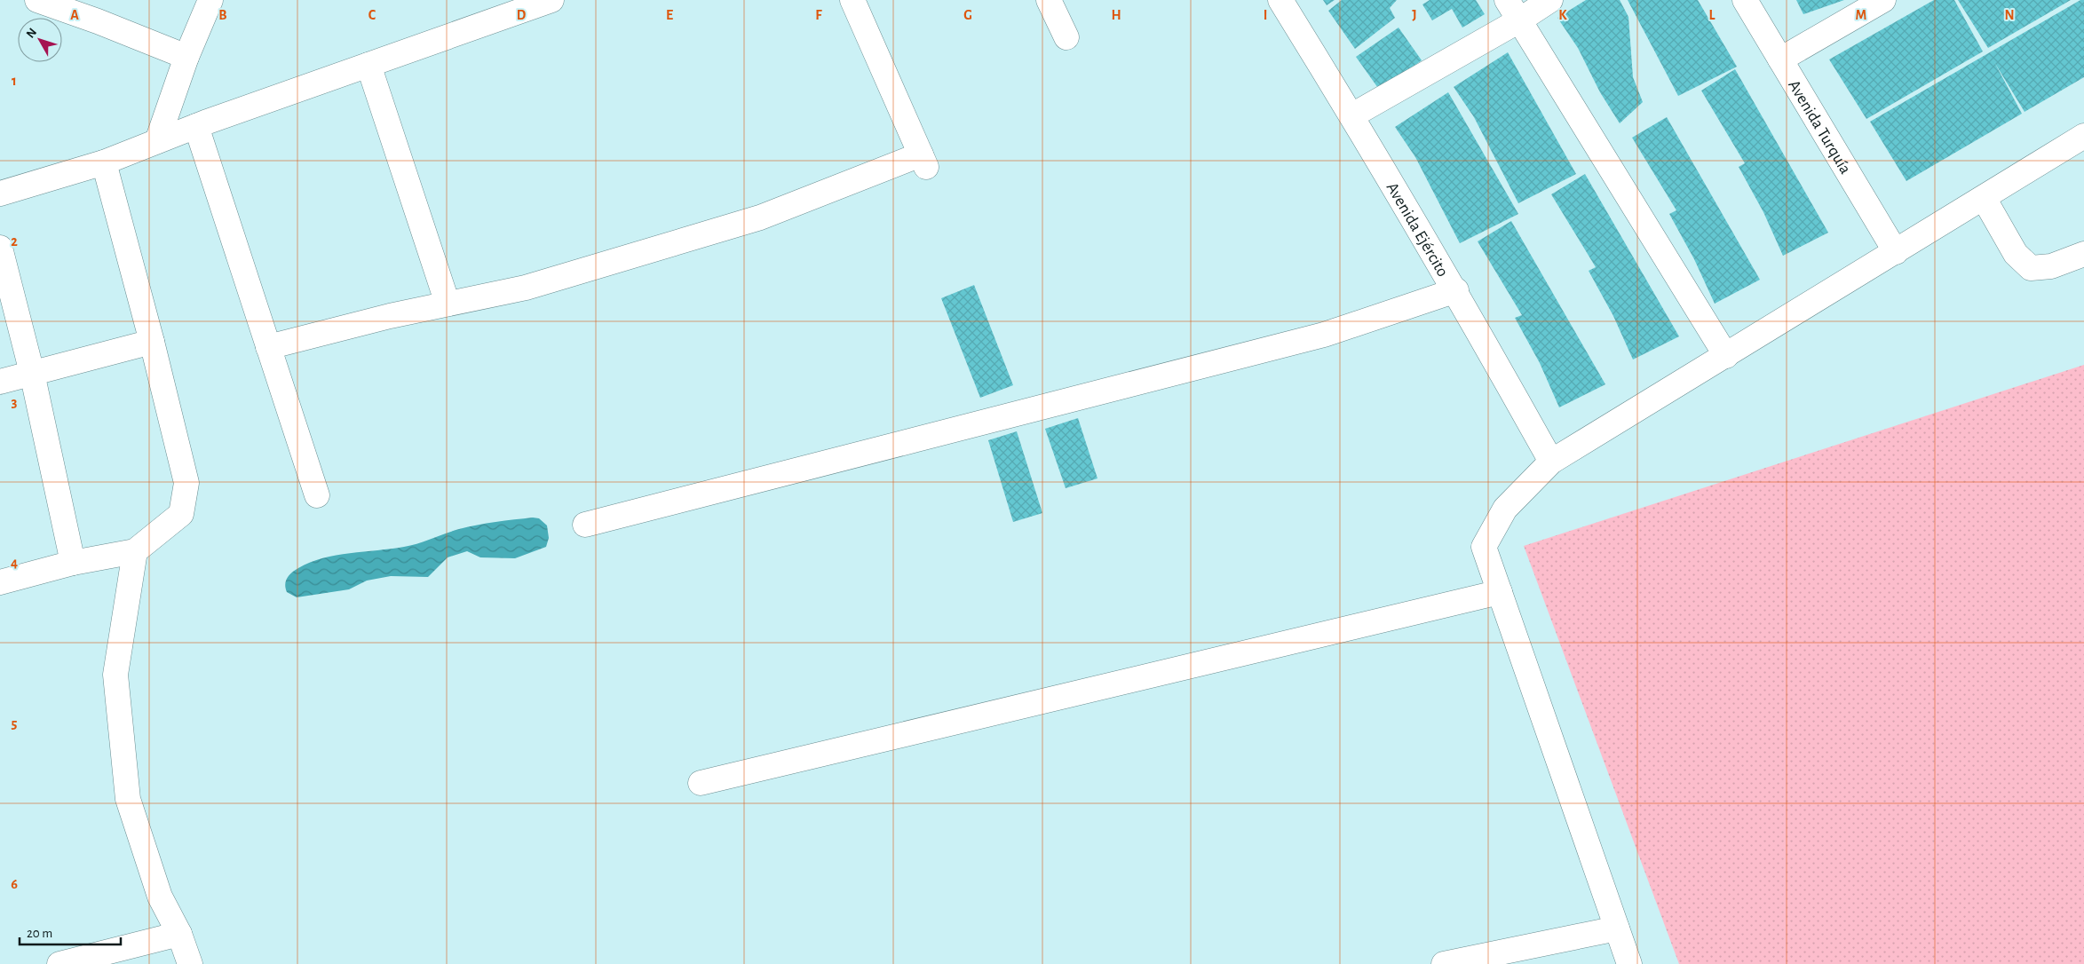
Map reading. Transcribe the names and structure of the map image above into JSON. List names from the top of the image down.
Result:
{
  "streets": {
    "street": ["Avenida Turquía", "Avenida Ejército"]
  },
  "scale_bar": "20 m",
  "north": "top left",
  "grid": {
    "columns": [
      "A",
      "B",
      "C",
      "D",
      "E",
      "F",
      "G",
      "H",
      "I",
      "J",
      "K",
      "L",
      "M",
      "N"
    ],
    "rows": [
      "1",
      "2",
      "3",
      "4",
      "5",
      "6"
    ]
  }
}
